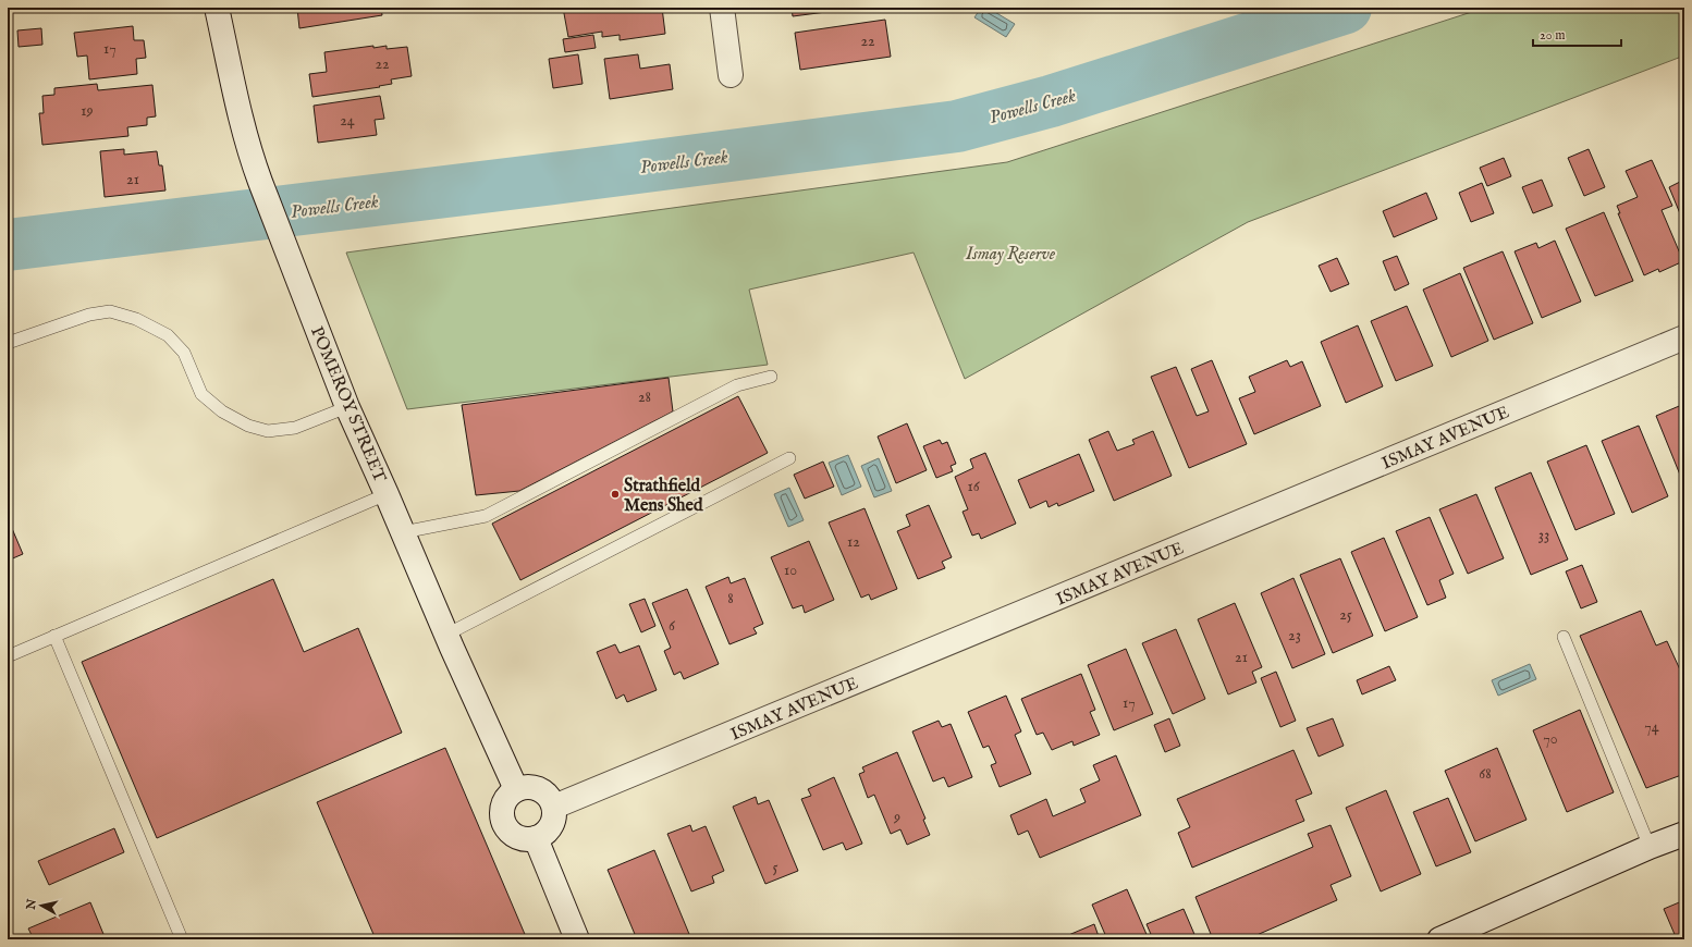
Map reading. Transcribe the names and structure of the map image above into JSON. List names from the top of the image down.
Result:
{
  "streets": {
    "main road": ["POMEROY STREET", "ISMAY AVENUE"]
  },
  "crossings": [
    ["POMEROY STREET", "ISMAY AVENUE"]
  ],
  "water": ["Powells Creek"],
  "parks": ["Ismay Reserve"],
  "places": ["Strathfield Mens Shed"],
  "house_numbers": [
    "22",
    "17",
    "22",
    "19",
    "24",
    "21",
    "28",
    "16",
    "33",
    "12",
    "10",
    "8",
    "25",
    "6",
    "23",
    "21",
    "17",
    "74",
    "70",
    "68",
    "9",
    "5"
  ],
  "scale_bar": "20 m",
  "north": "left"
}
